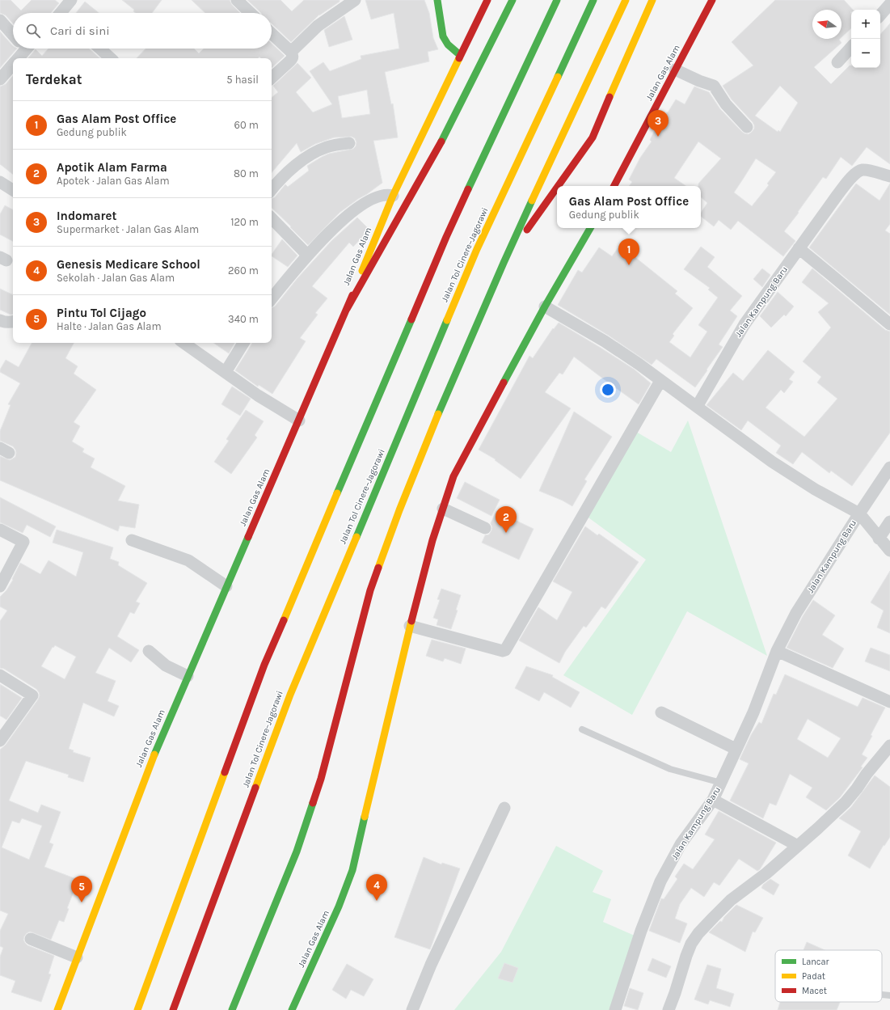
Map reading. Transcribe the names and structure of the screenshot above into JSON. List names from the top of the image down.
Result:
{
  "streets": {
    "main road": ["Jalan Gas Alam", "Jalan Tol Cinere–Jagorawi"],
    "street": ["Jalan Kampung Baru"]
  },
  "legend": ["Lancar", "Padat", "Macet"],
  "north": "left",
  "page": {
    "map_buttons": ["+", "−"],
    "search": "Cari di sini",
    "heading": ["Terdekat", "5 hasil"],
    "list": [
      {
        "mark": "1",
        "name": "Gas Alam Post Office",
        "note": "Gedung publik",
        "value": "60 m"
      },
      {
        "mark": "2",
        "name": "Apotik Alam Farma",
        "note": "Apotek · Jalan Gas Alam",
        "value": "80 m"
      },
      {
        "mark": "3",
        "name": "Indomaret",
        "note": "Supermarket · Jalan Gas Alam",
        "value": "120 m"
      },
      {
        "mark": "4",
        "name": "Genesis Medicare School",
        "note": "Sekolah · Jalan Gas Alam",
        "value": "260 m"
      },
      {
        "mark": "5",
        "name": "Pintu Tol Cijago",
        "note": "Halte · Jalan Gas Alam",
        "value": "340 m"
      }
    ],
    "pins": [
      "3",
      "1",
      "2",
      "4",
      "5"
    ],
    "popup": ["Gas Alam Post Office", "Gedung publik"]
  }
}
